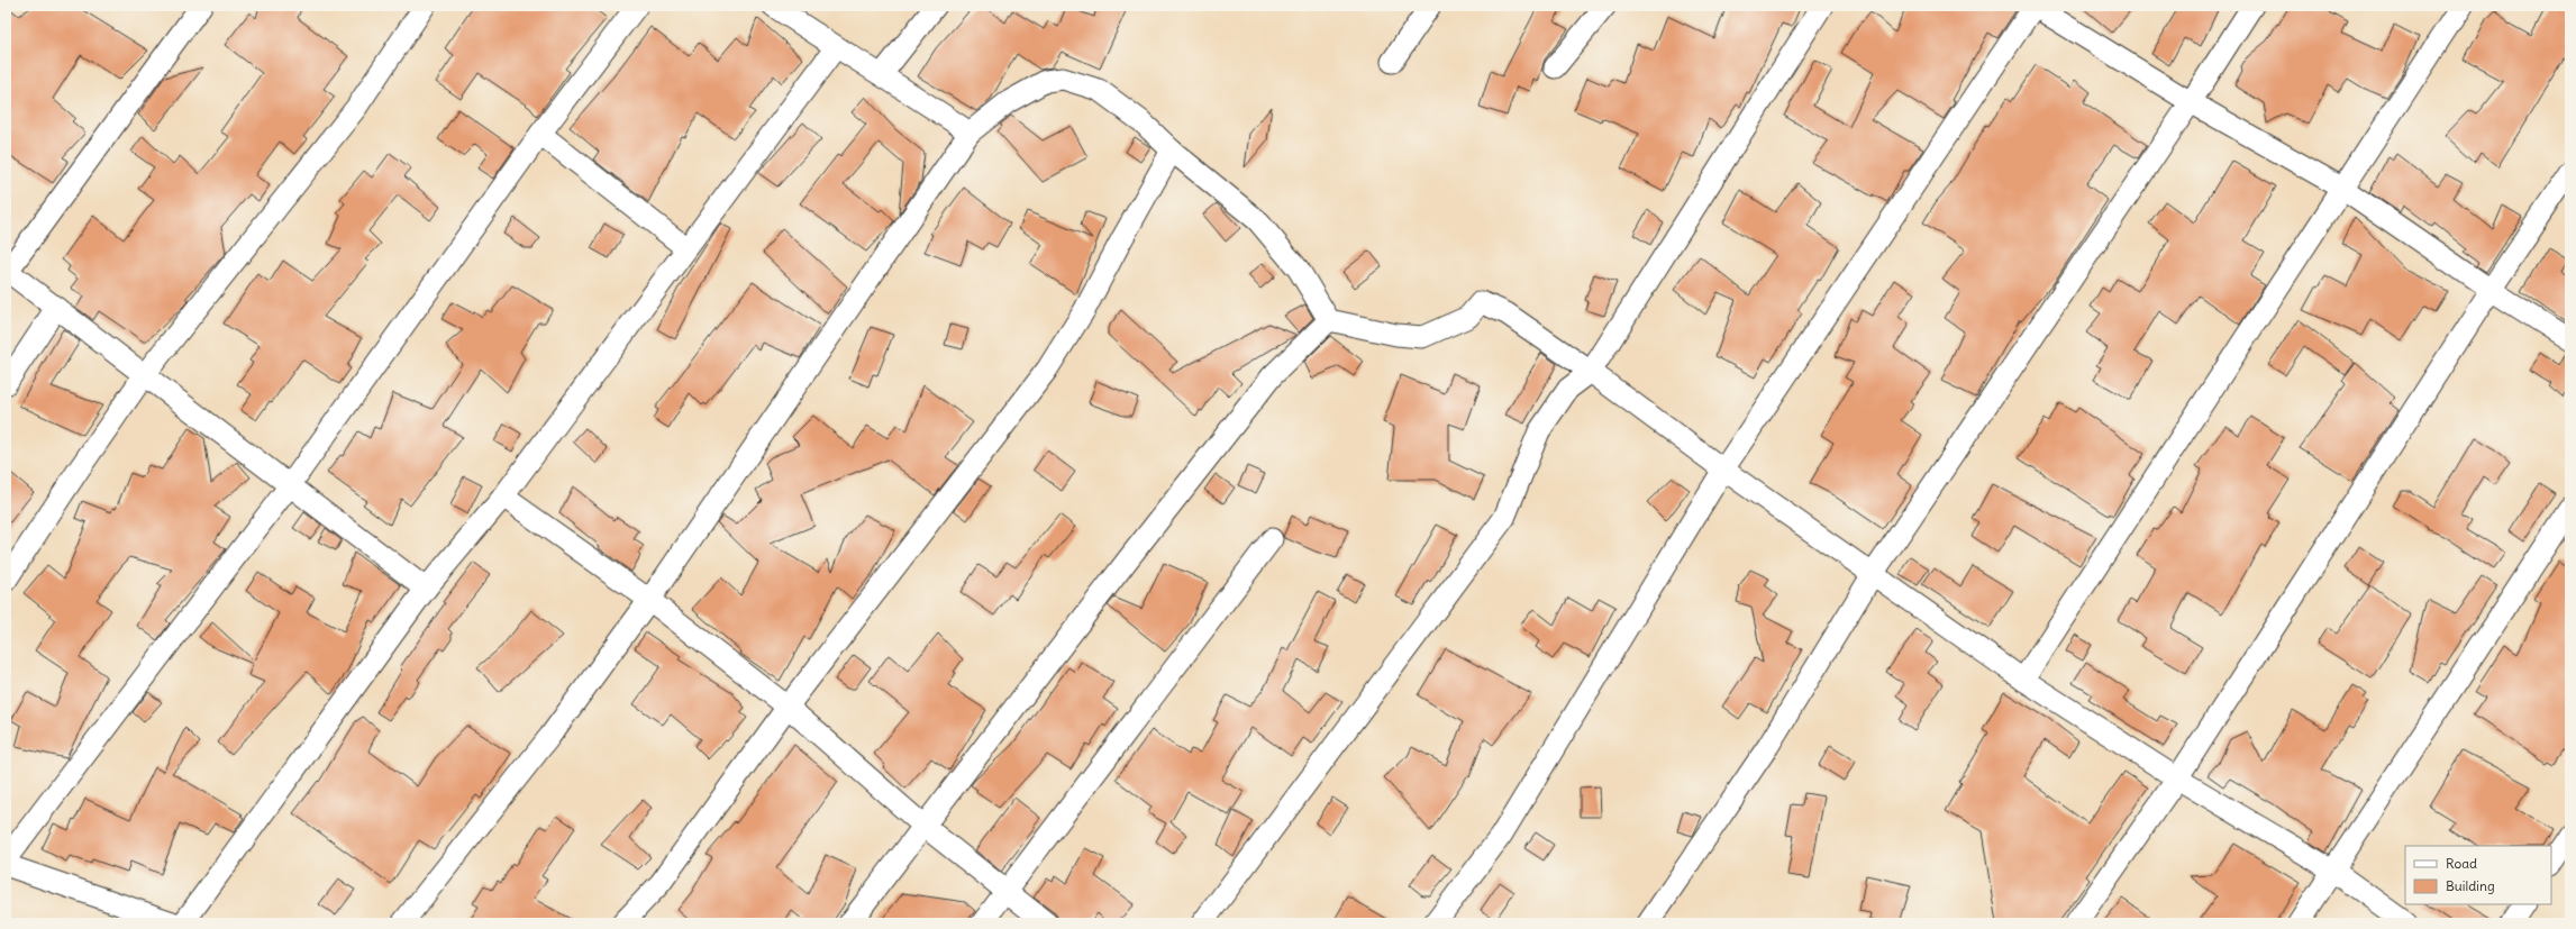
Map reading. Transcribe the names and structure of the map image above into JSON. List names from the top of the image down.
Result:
{
  "legend": ["Road", "Building"]
}
